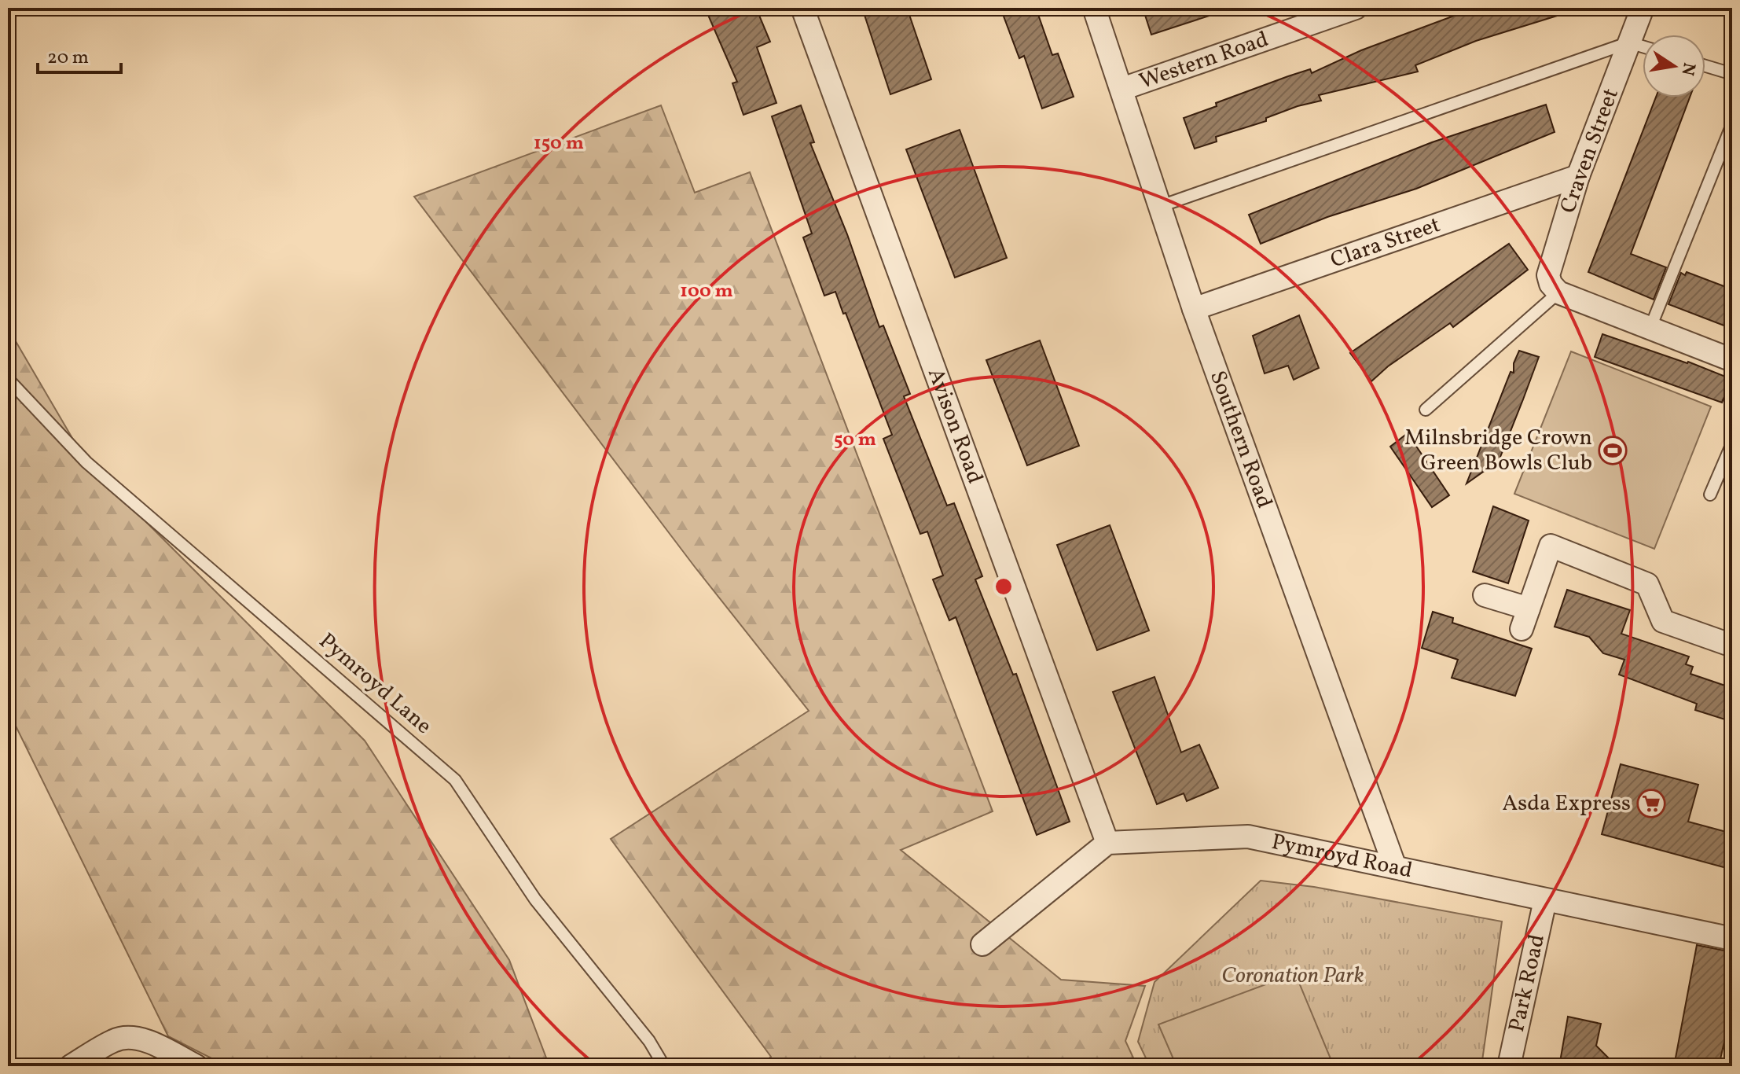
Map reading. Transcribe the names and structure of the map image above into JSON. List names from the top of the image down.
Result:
{
  "streets": {
    "street": [
      "Western Road",
      "Craven Street",
      "Clara Street",
      "Avison Road",
      "Southern Road",
      "Pymroyd Road",
      "Park Road"
    ],
    "lane": ["Pymroyd Lane"]
  },
  "crossings": [
    ["Western Road", "Southern Road"],
    ["Craven Street", "Clara Street"],
    ["Clara Street", "Southern Road"],
    ["Avison Road", "Pymroyd Road"],
    ["Southern Road", "Pymroyd Road"],
    ["Pymroyd Road", "Park Road"]
  ],
  "parks": ["Coronation Park"],
  "places": {
    "sports": ["Milnsbridge Crown Green Bowls Club"],
    "supermarket": ["Asda Express"]
  },
  "scale_bar": "20 m",
  "north": "right",
  "rings": ["150 m", "100 m", "50 m"]
}
